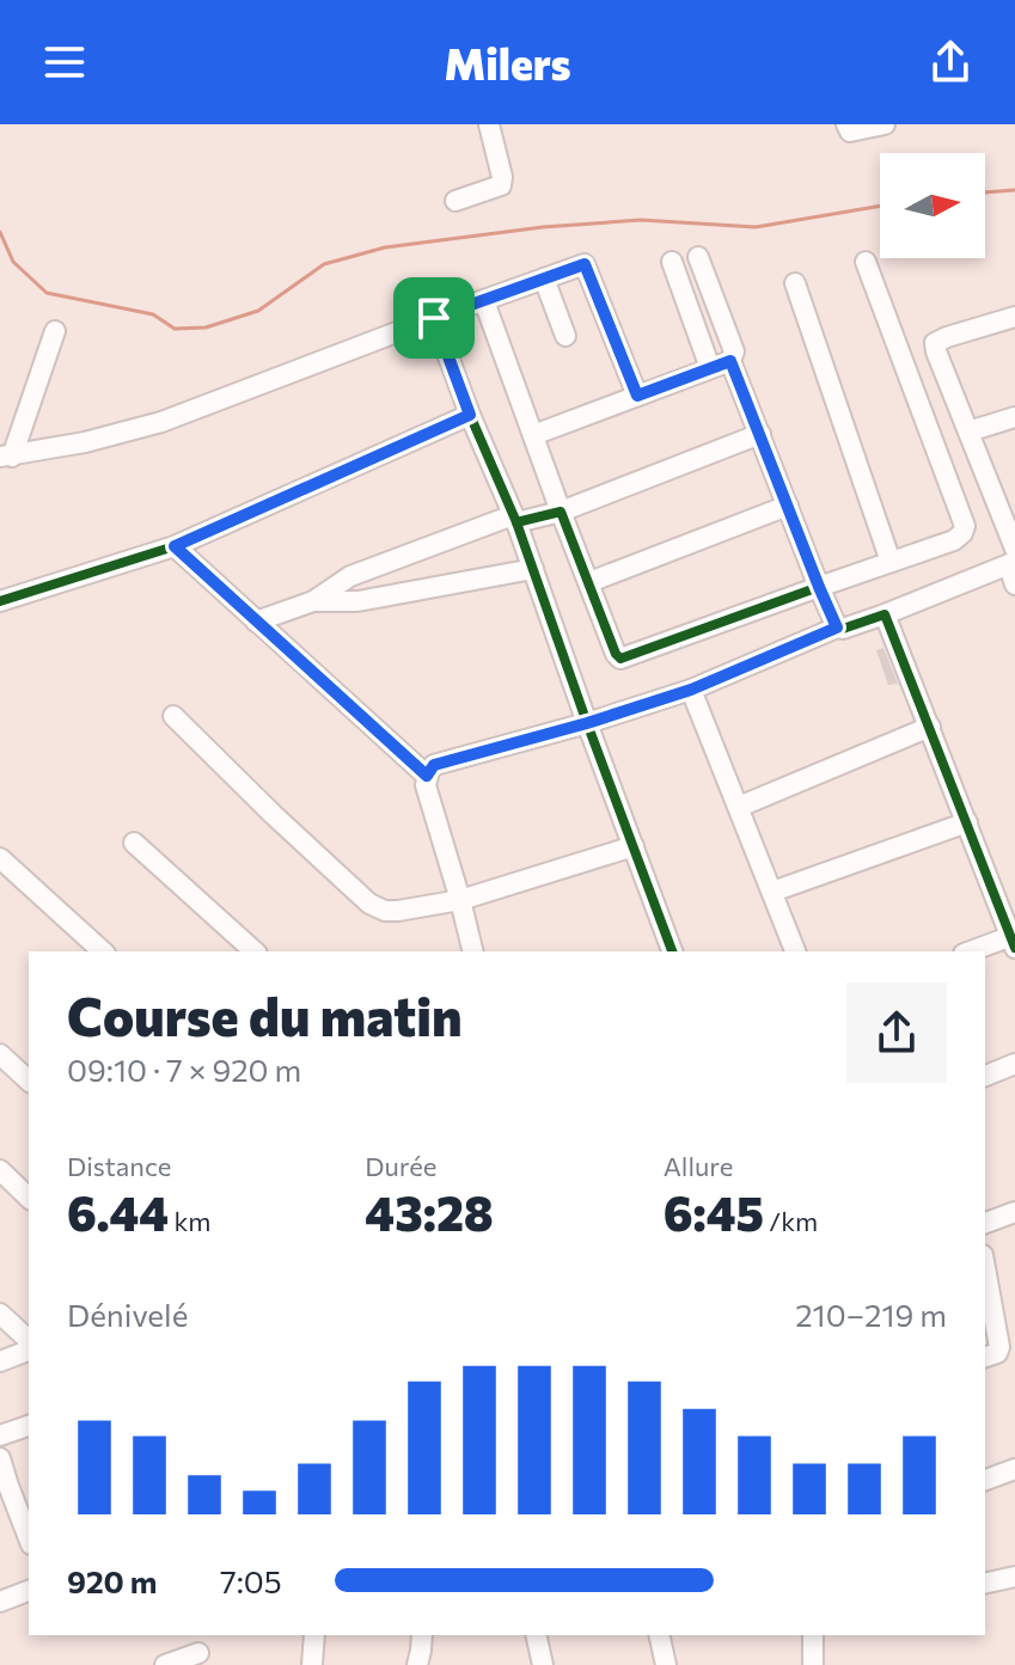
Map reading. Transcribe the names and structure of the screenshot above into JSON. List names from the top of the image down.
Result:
{
  "north": "right",
  "page": {
    "header": "Milers",
    "heading": ["Course du matin", "09:10 · 7 × 920 m"],
    "stats": [
      ["Distance", "6.44 km"],
      ["Durée", "43:28"],
      ["Allure", "6:45 /km"]
    ],
    "chart": ["Dénivelé", "210–219 m"],
    "list": [
      {
        "name": "920 m",
        "note": "7:05"
      }
    ]
  }
}
